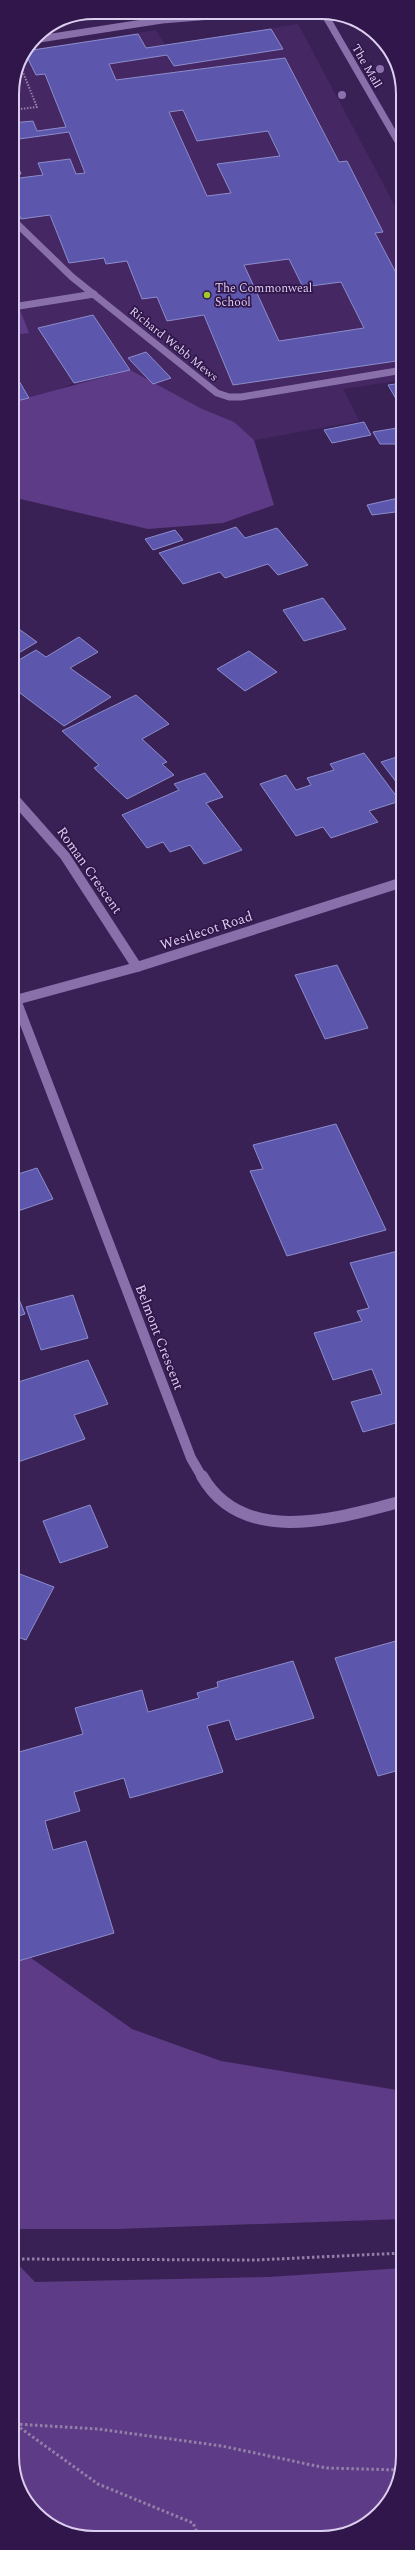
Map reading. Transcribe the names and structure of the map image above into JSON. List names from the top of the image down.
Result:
{
  "streets": {
    "street": [
      "The Mall",
      "Richard Webb Mews",
      "Roman Crescent",
      "Westlecot Road",
      "Belmont Crescent"
    ]
  },
  "crossings": [
    ["Roman Crescent", "Westlecot Road"]
  ],
  "places": ["The Commonweal School"]
}
